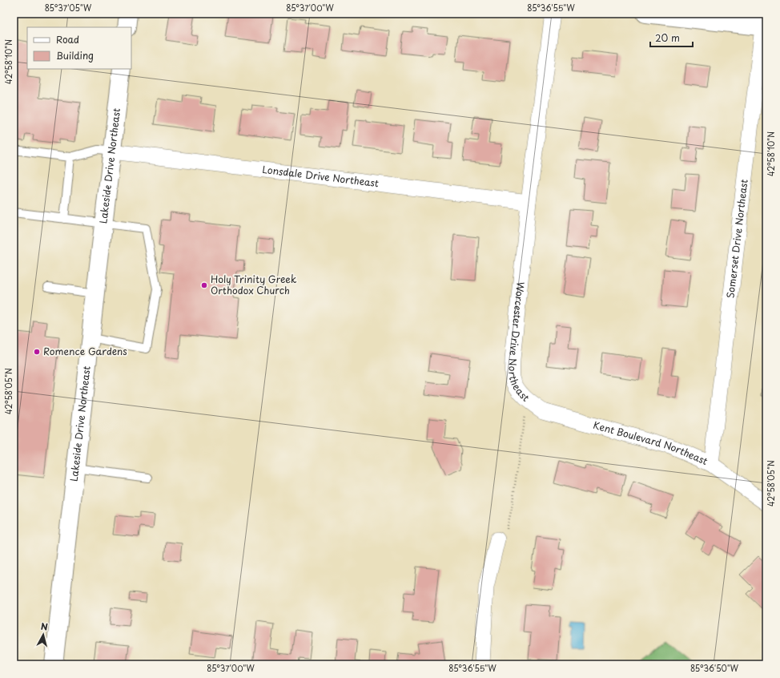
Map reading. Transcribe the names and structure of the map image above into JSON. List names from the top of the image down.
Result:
{
  "streets": {
    "street": [
      "Lakeside Drive Northeast",
      "Lonsdale Drive Northeast",
      "Somerset Drive Northeast",
      "Worcester Drive Northeast",
      "Kent Boulevard Northeast"
    ]
  },
  "crossings": [
    ["Lakeside Drive Northeast", "Lonsdale Drive Northeast"],
    ["Lonsdale Drive Northeast", "Worcester Drive Northeast"],
    ["Somerset Drive Northeast", "Kent Boulevard Northeast"],
    ["Worcester Drive Northeast", "Kent Boulevard Northeast"]
  ],
  "places": ["Holy Trinity Greek Orthodox Church", "Romence Gardens"],
  "legend": ["Road", "Building"],
  "scale_bar": "20 m",
  "north": "top",
  "coordinates": [
    "85°37'05\"W",
    "85°37'00\"W",
    "85°36'55\"W",
    "42°58'10\"N",
    "42°58'05\"N",
    "85°36'50\"W"
  ]
}
